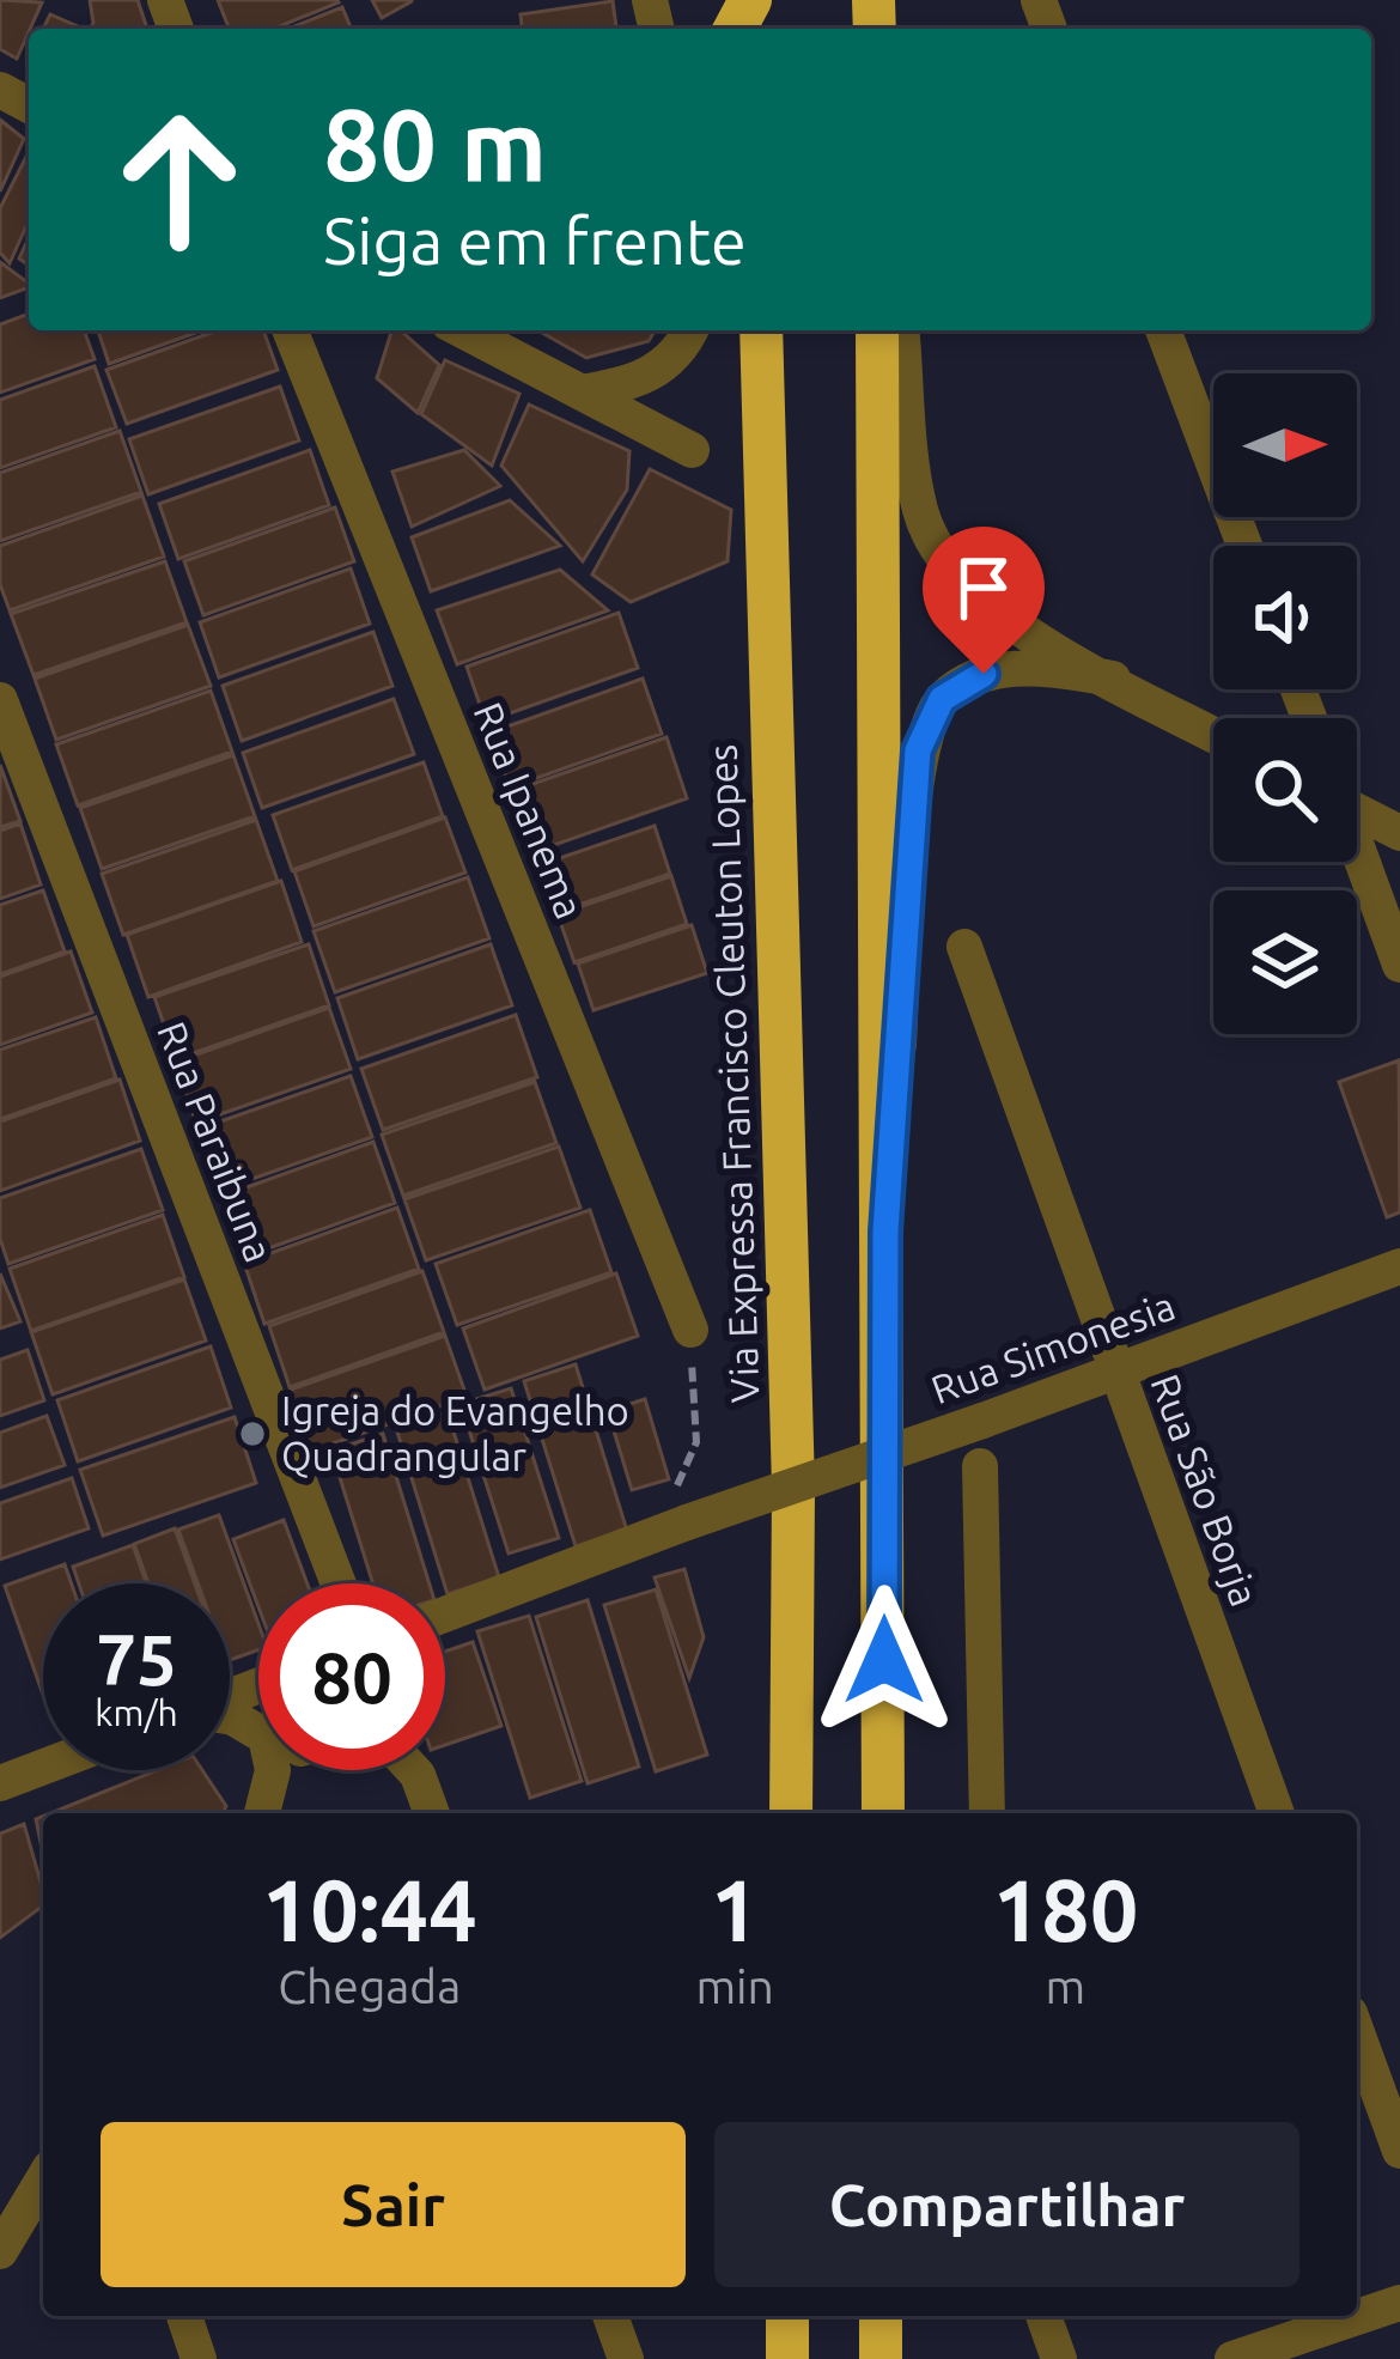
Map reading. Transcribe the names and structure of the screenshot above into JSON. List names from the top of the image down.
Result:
{
  "streets": {
    "highway": ["Via Expressa Francisco Cleuton Lopes"],
    "street": [
      "Rua Ipanema",
      "Rua Paraibuna",
      "Rua Simonesia",
      "Rua São Borja"
    ]
  },
  "crossings": [
    ["Rua Simonesia", "Rua São Borja"]
  ],
  "places": ["Igreja do Evangelho Quadrangular"],
  "north": "right",
  "page": {
    "turn": ["80 m", "Siga em frente"],
    "speed": "75 km/h",
    "limit": "80",
    "eta": [
      "10:44",
      "Chegada",
      "1",
      "min",
      "180",
      "m"
    ],
    "buttons": ["Sair", "Compartilhar"]
  }
}
